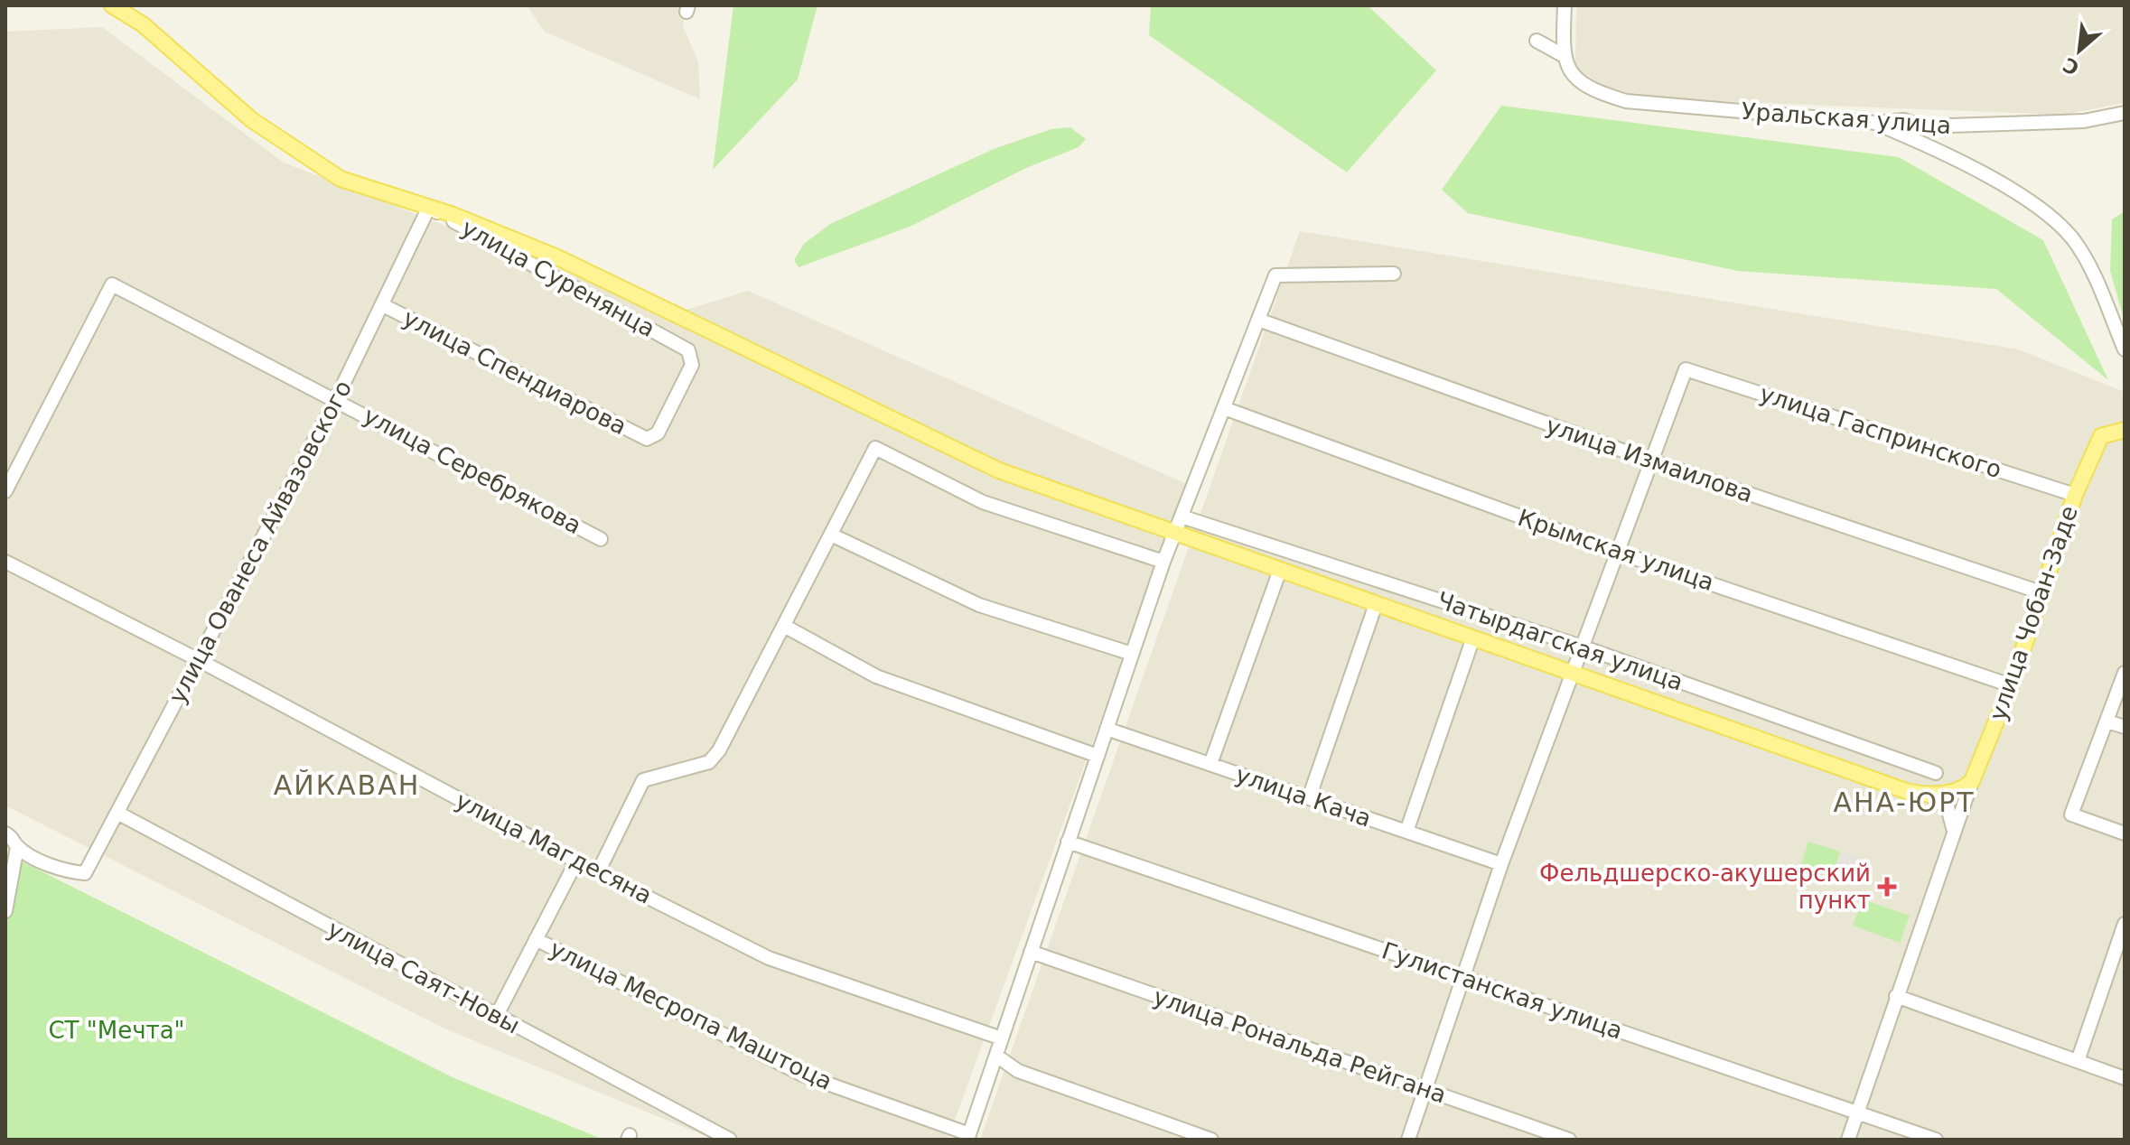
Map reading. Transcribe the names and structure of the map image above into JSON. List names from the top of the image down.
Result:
{
  "streets": {
    "main road": ["улица Чобан-Заде"],
    "street": [
      "Уральская улица",
      "улица Суренянца",
      "улица Спендиарова",
      "улица Гаспринского",
      "улица Измаилова",
      "улица Серебрякова",
      "улица Ованеса Айвазовского",
      "Крымская улица",
      "Чатырдагская улица",
      "улица Кача",
      "улица Магдесяна",
      "улица Саят-Новы",
      "Гулистанская улица",
      "улица Месропа Маштоца",
      "улица Рональда Рейгана"
    ]
  },
  "crossings": [
    ["улица Суренянца", "улица Спендиарова"],
    ["улица Суренянца", "улица Ованеса Айвазовского"],
    ["улица Спендиарова", "улица Ованеса Айвазовского"],
    ["улица Гаспринского", "улица Измаилова"],
    ["улица Гаспринского", "улица Чобан-Заде"],
    ["улица Измаилова", "улица Чобан-Заде"],
    ["улица Серебрякова", "улица Ованеса Айвазовского"],
    ["улица Ованеса Айвазовского", "улица Магдесяна"],
    ["улица Ованеса Айвазовского", "улица Саят-Новы"],
    ["Крымская улица", "улица Чобан-Заде"]
  ],
  "districts": ["АЙКАВАН", "АНА-ЮРТ"],
  "parks": ["СТ \"Мечта\""],
  "places": {
    "health": ["Фельдшерско-акушерский пункт"]
  },
  "north": "bottom left"
}
